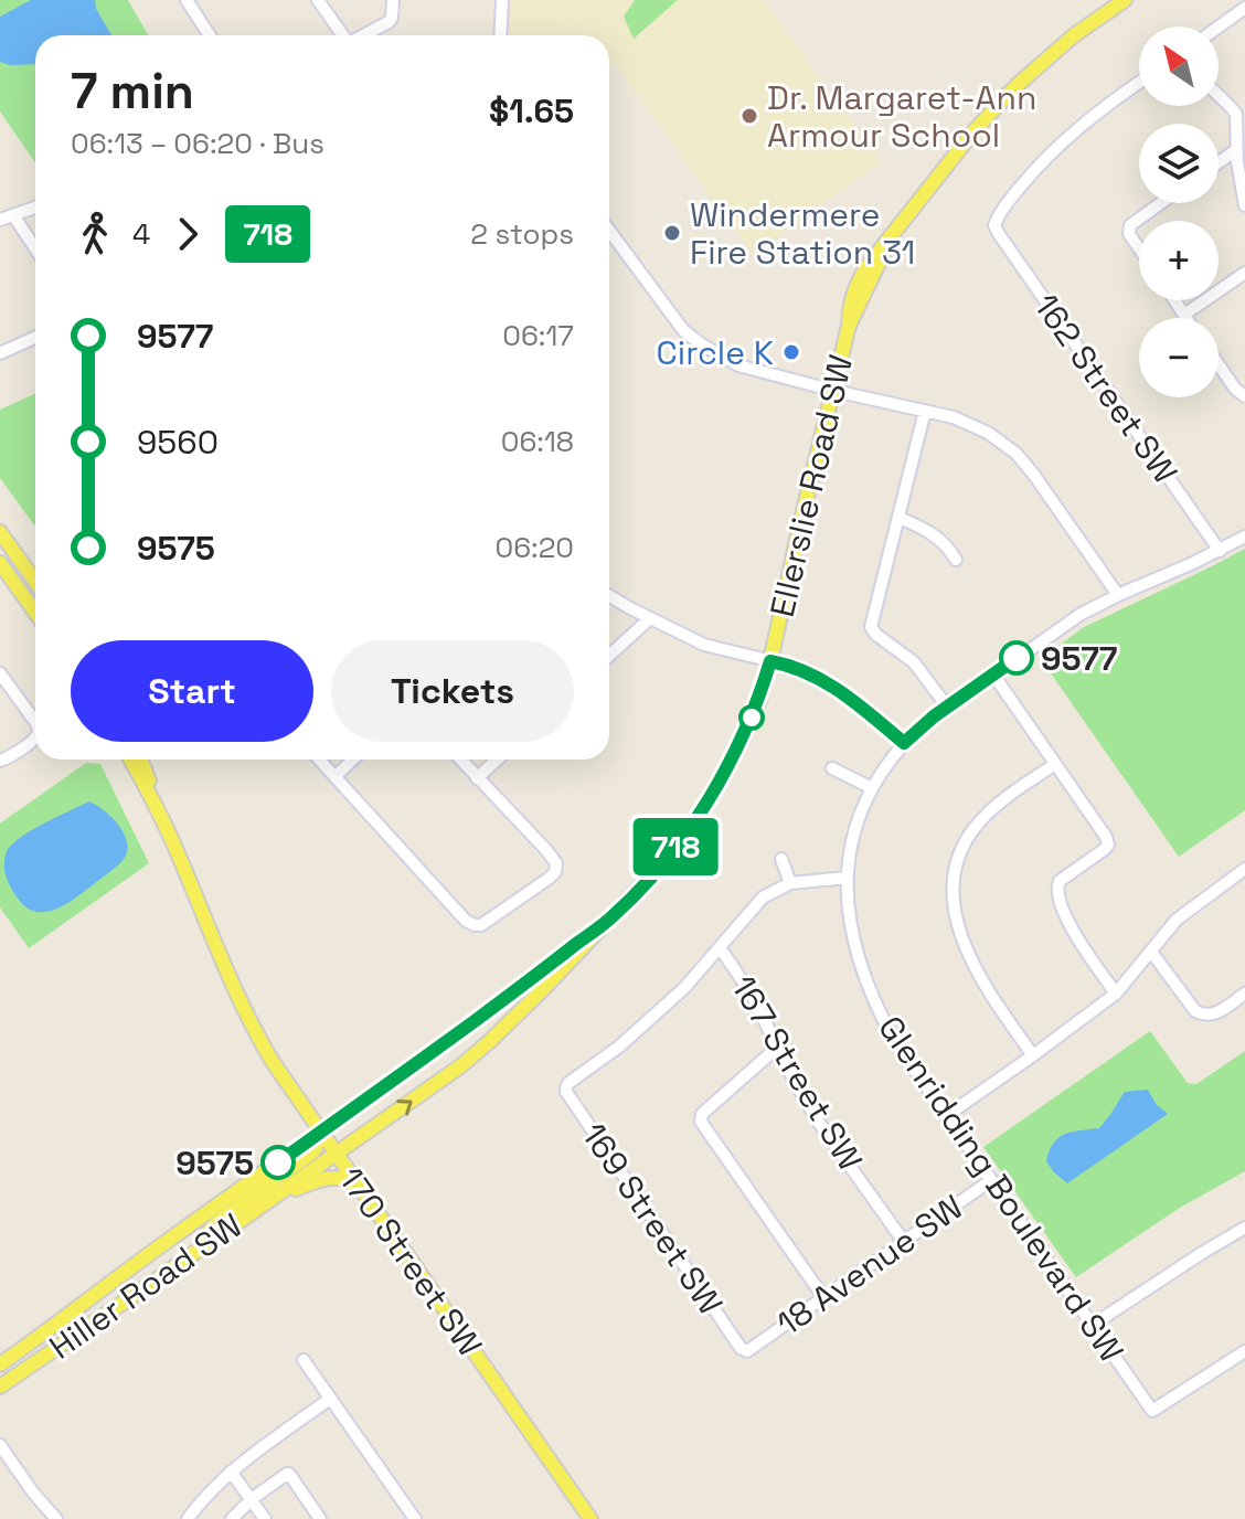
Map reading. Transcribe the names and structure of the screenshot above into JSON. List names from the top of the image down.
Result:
{
  "streets": {
    "main road": ["Ellerslie Road SW", "170 Street SW", "Hiller Road SW"],
    "street": [
      "162 Street SW",
      "167 Street SW",
      "Glenridding Boulevard SW",
      "169 Street SW",
      "18 Avenue SW"
    ]
  },
  "crossings": [
    ["162 Street SW", "Glenridding Boulevard SW"],
    ["Ellerslie Road SW", "170 Street SW"],
    ["Ellerslie Road SW", "Hiller Road SW"],
    ["167 Street SW", "169 Street SW"],
    ["167 Street SW", "18 Avenue SW"],
    ["Glenridding Boulevard SW", "18 Avenue SW"],
    ["169 Street SW", "18 Avenue SW"],
    ["170 Street SW", "Hiller Road SW"]
  ],
  "places": [
    "Dr. Margaret-Ann Armour School",
    "Windermere Fire Station 31",
    "Circle K",
    "9577",
    "9575"
  ],
  "lines": ["bus line 718"],
  "north": "top left",
  "page": {
    "on_map": "718",
    "map_buttons": ["+", "−"],
    "heading": ["7 min", "06:13 – 06:20 · Bus", "$1.65"],
    "legs": ["4", "718", "2 stops"],
    "list": [
      {
        "name": "9577",
        "value": "06:17"
      },
      {
        "name": "9560",
        "value": "06:18"
      },
      {
        "name": "9575",
        "value": "06:20"
      }
    ],
    "buttons": ["Start", "Tickets"]
  }
}
